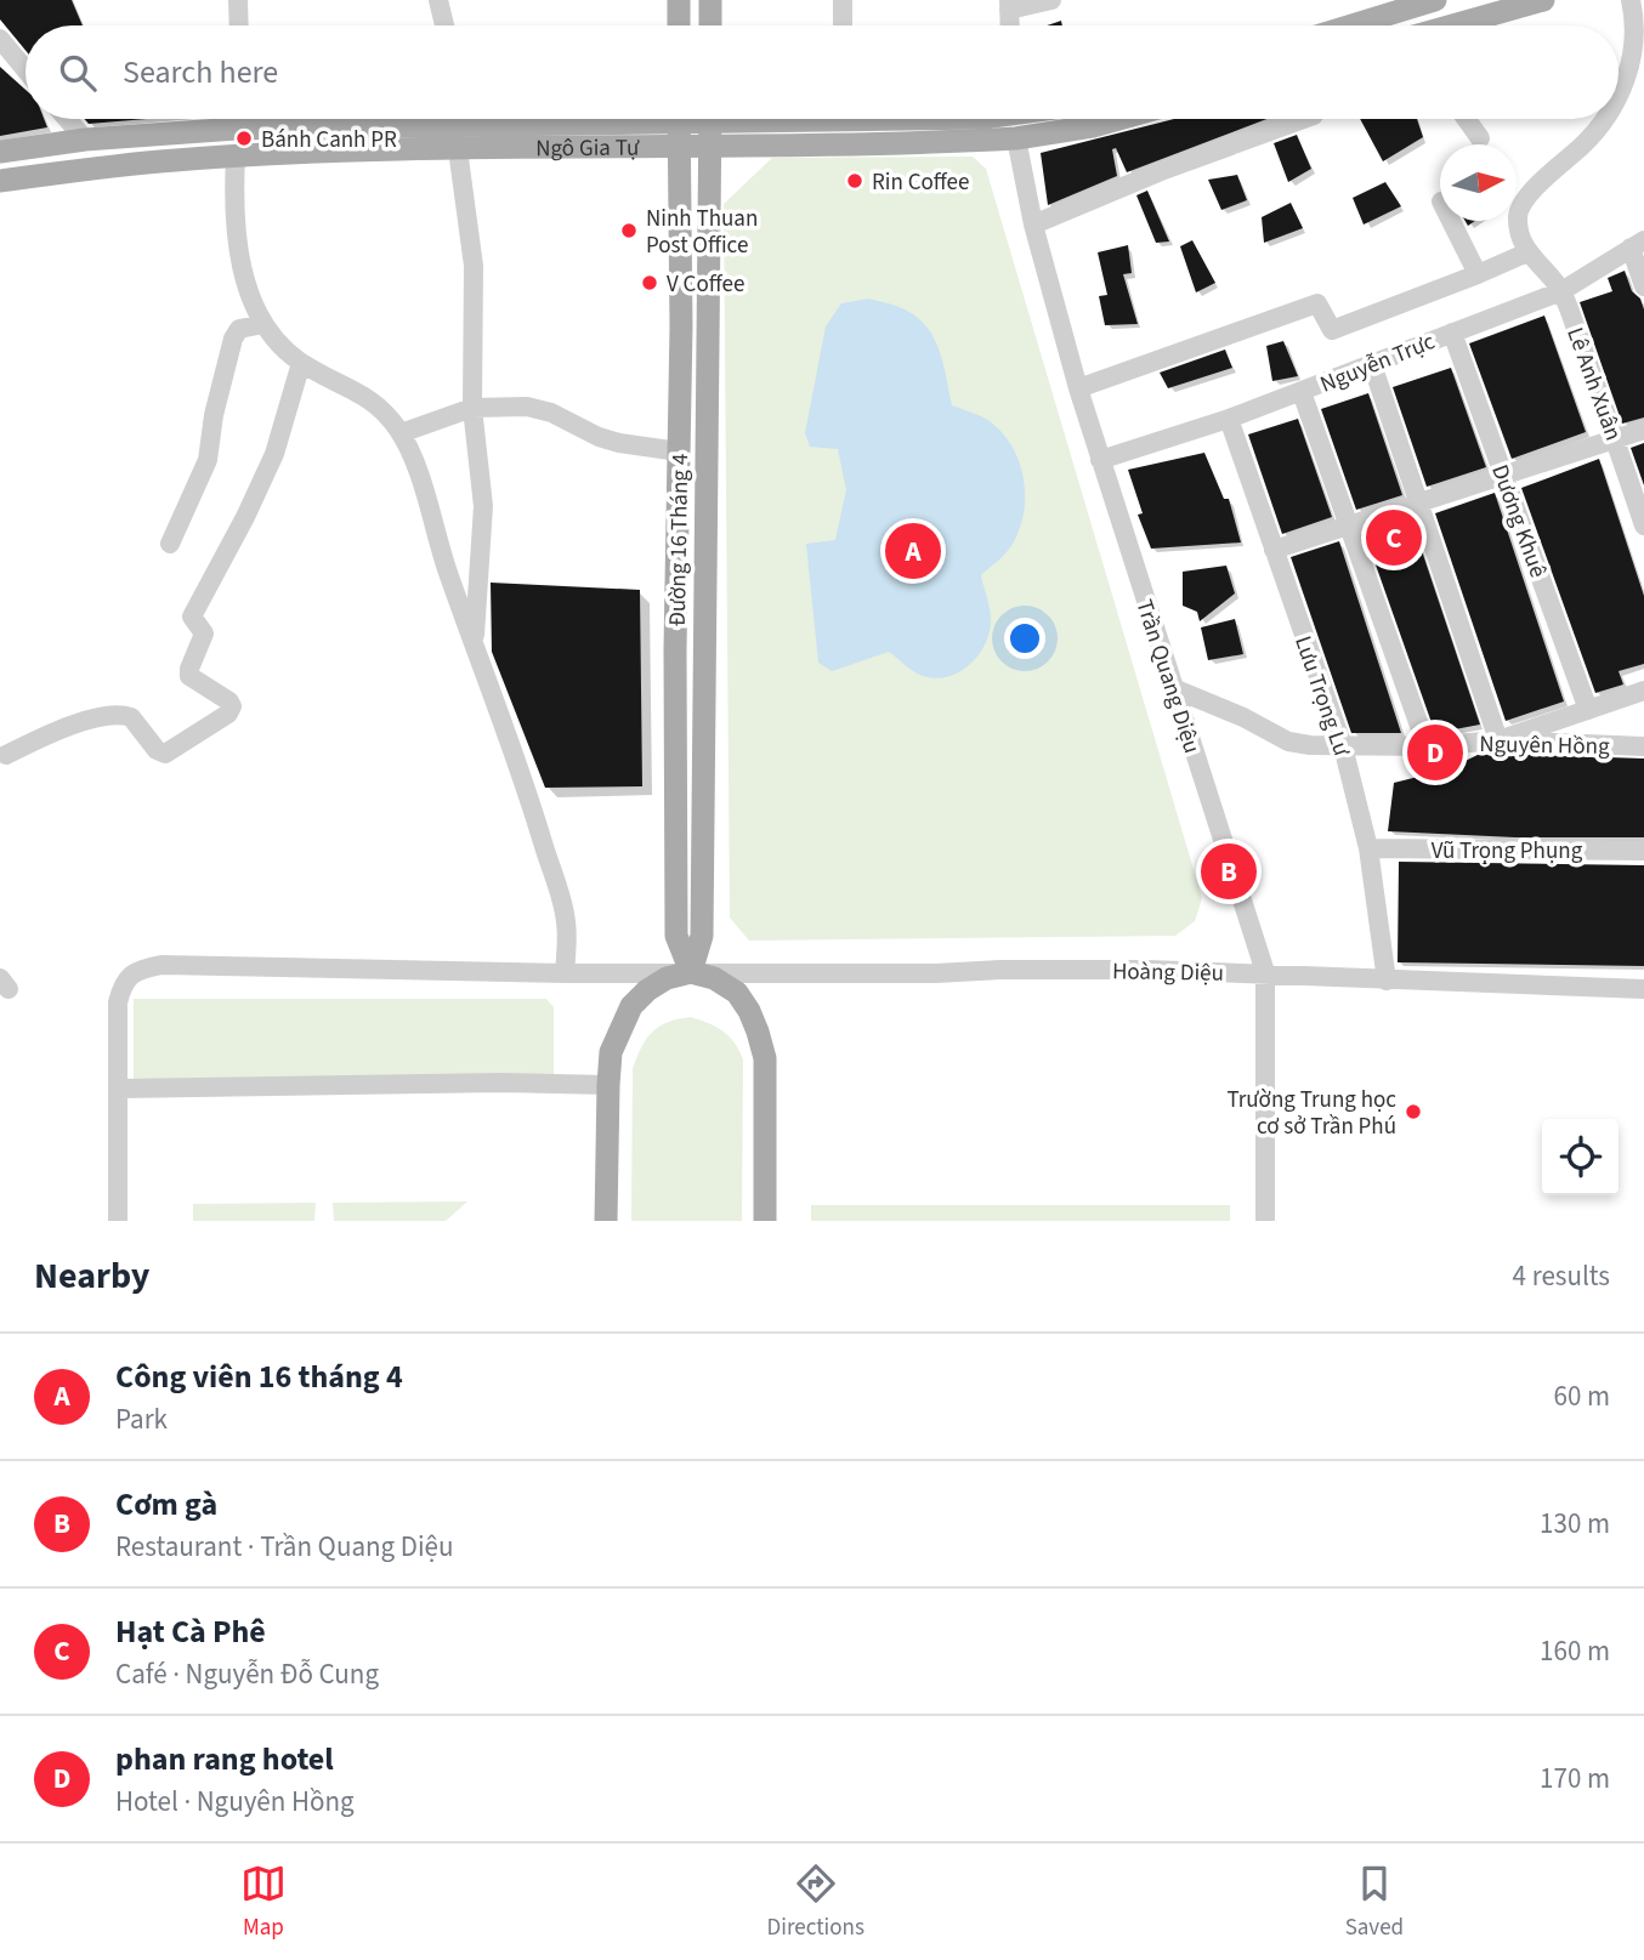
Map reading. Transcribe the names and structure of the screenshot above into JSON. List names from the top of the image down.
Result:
{
  "streets": {
    "main road": ["Ngô Gia Tự", "Đường 16 Tháng 4"],
    "street": [
      "Nguyễn Trực",
      "Lê Anh Xuân",
      "Dương Khuê",
      "Trần Quang Diệu",
      "Lưu Trọng Lư",
      "Nguyên Hồng",
      "Vũ Trọng Phụng",
      "Hoàng Diệu"
    ]
  },
  "crossings": [
    ["Ngô Gia Tự", "Đường 16 Tháng 4"],
    ["Ngô Gia Tự", "Trần Quang Diệu"],
    ["Nguyễn Trực", "Lê Anh Xuân"],
    ["Nguyễn Trực", "Dương Khuê"],
    ["Nguyễn Trực", "Trần Quang Diệu"],
    ["Nguyễn Trực", "Lưu Trọng Lư"],
    ["Đường 16 Tháng 4", "Hoàng Diệu"],
    ["Trần Quang Diệu", "Nguyên Hồng"],
    ["Trần Quang Diệu", "Hoàng Diệu"],
    ["Lưu Trọng Lư", "Nguyên Hồng"],
    ["Lưu Trọng Lư", "Vũ Trọng Phụng"],
    ["Lưu Trọng Lư", "Hoàng Diệu"]
  ],
  "places": [
    "Bánh Canh PR",
    "Rin Coffee",
    "Ninh Thuan Post Office",
    "V Coffee",
    "Trường Trung học cơ sở Trần Phú"
  ],
  "north": "right",
  "page": {
    "search": "Search here",
    "pins": [
      "C",
      "A",
      "D",
      "B"
    ],
    "heading": ["Nearby", "4 results"],
    "list": [
      {
        "mark": "A",
        "name": "Công viên 16 tháng 4",
        "note": "Park",
        "value": "60 m"
      },
      {
        "mark": "B",
        "name": "Cơm gà",
        "note": "Restaurant · Trần Quang Diệu",
        "value": "130 m"
      },
      {
        "mark": "C",
        "name": "Hạt Cà Phê",
        "note": "Café · Nguyễn Đỗ Cung",
        "value": "160 m"
      },
      {
        "mark": "D",
        "name": "phan rang hotel",
        "note": "Hotel · Nguyên Hồng",
        "value": "170 m"
      }
    ],
    "nav": ["Map", "Directions", "Saved"]
  }
}
